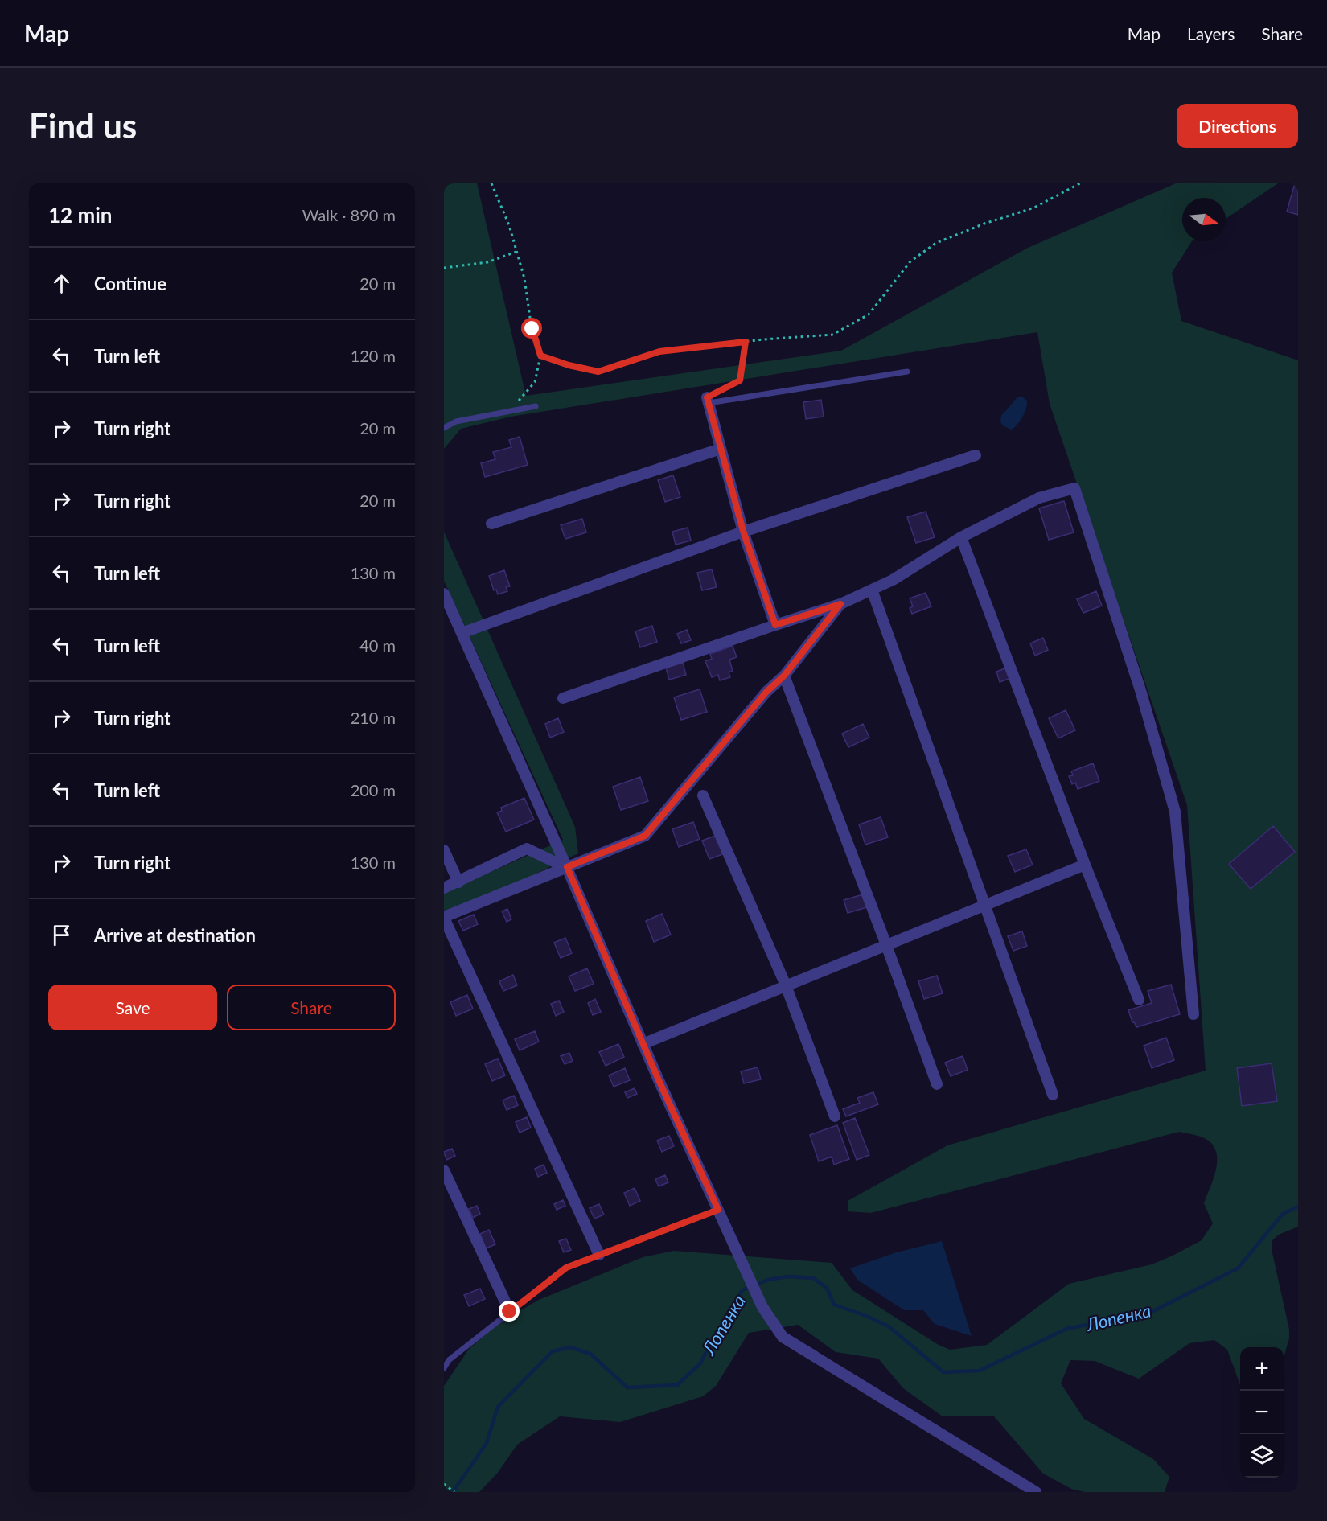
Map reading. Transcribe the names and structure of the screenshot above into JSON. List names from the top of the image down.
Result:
{
  "water": ["Лопенка"],
  "north": "right",
  "page": {
    "header": "Map",
    "nav": ["Map", "Layers", "Share"],
    "buttons": [
      "Directions",
      ["Save", "Share"]
    ],
    "title": "Find us",
    "heading": ["12 min", "Walk · 890 m"],
    "list": [
      ["Continue", "20 m"],
      ["Turn left", "120 m"],
      ["Turn right", "20 m"],
      ["Turn right", "20 m"],
      ["Turn left", "130 m"],
      ["Turn left", "40 m"],
      ["Turn right", "210 m"],
      ["Turn left", "200 m"],
      ["Turn right", "130 m"],
      "Arrive at destination"
    ],
    "map_buttons": ["+", "−"]
  }
}
